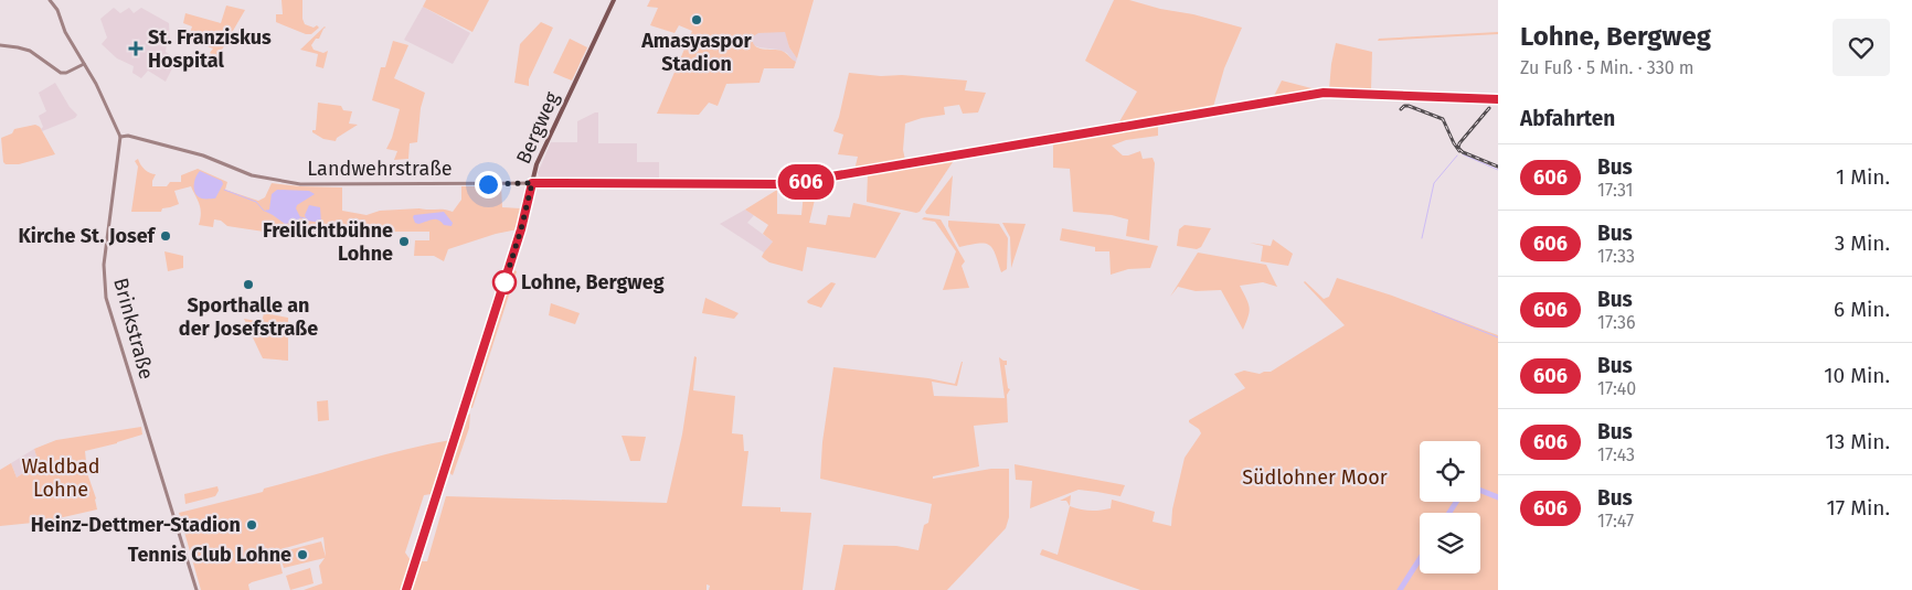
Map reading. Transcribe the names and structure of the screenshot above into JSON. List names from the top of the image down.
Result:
{
  "streets": {
    "main road": ["Bergweg"],
    "street": ["Landwehrstraße", "Brinkstraße"]
  },
  "crossings": [
    ["Bergweg", "Landwehrstraße"],
    ["Landwehrstraße", "Brinkstraße"]
  ],
  "parks": ["Waldbad Lohne", "Südlohner Moor"],
  "places": {
    "other": [
      "Amasyaspor Stadion",
      "Kirche St. Josef",
      "Freilichtbühne Lohne",
      "Lohne, Bergweg",
      "Sporthalle an der Josefstraße",
      "Heinz-Dettmer-Stadion",
      "Tennis Club Lohne"
    ],
    "health": ["St. Franziskus Hospital"]
  },
  "lines": ["bus line 606"],
  "page": {
    "on_map": "606",
    "heading": [
      ["Lohne, Bergweg", "Zu Fuß · 5 Min. · 330 m"],
      "Abfahrten"
    ],
    "list": [
      {
        "mark": "606",
        "name": "Bus",
        "note": "17:31",
        "value": "1 Min."
      },
      {
        "mark": "606",
        "name": "Bus",
        "note": "17:33",
        "value": "3 Min."
      },
      {
        "mark": "606",
        "name": "Bus",
        "note": "17:36",
        "value": "6 Min."
      },
      {
        "mark": "606",
        "name": "Bus",
        "note": "17:40",
        "value": "10 Min."
      },
      {
        "mark": "606",
        "name": "Bus",
        "note": "17:43",
        "value": "13 Min."
      },
      {
        "mark": "606",
        "name": "Bus",
        "note": "17:47",
        "value": "17 Min."
      }
    ]
  }
}
